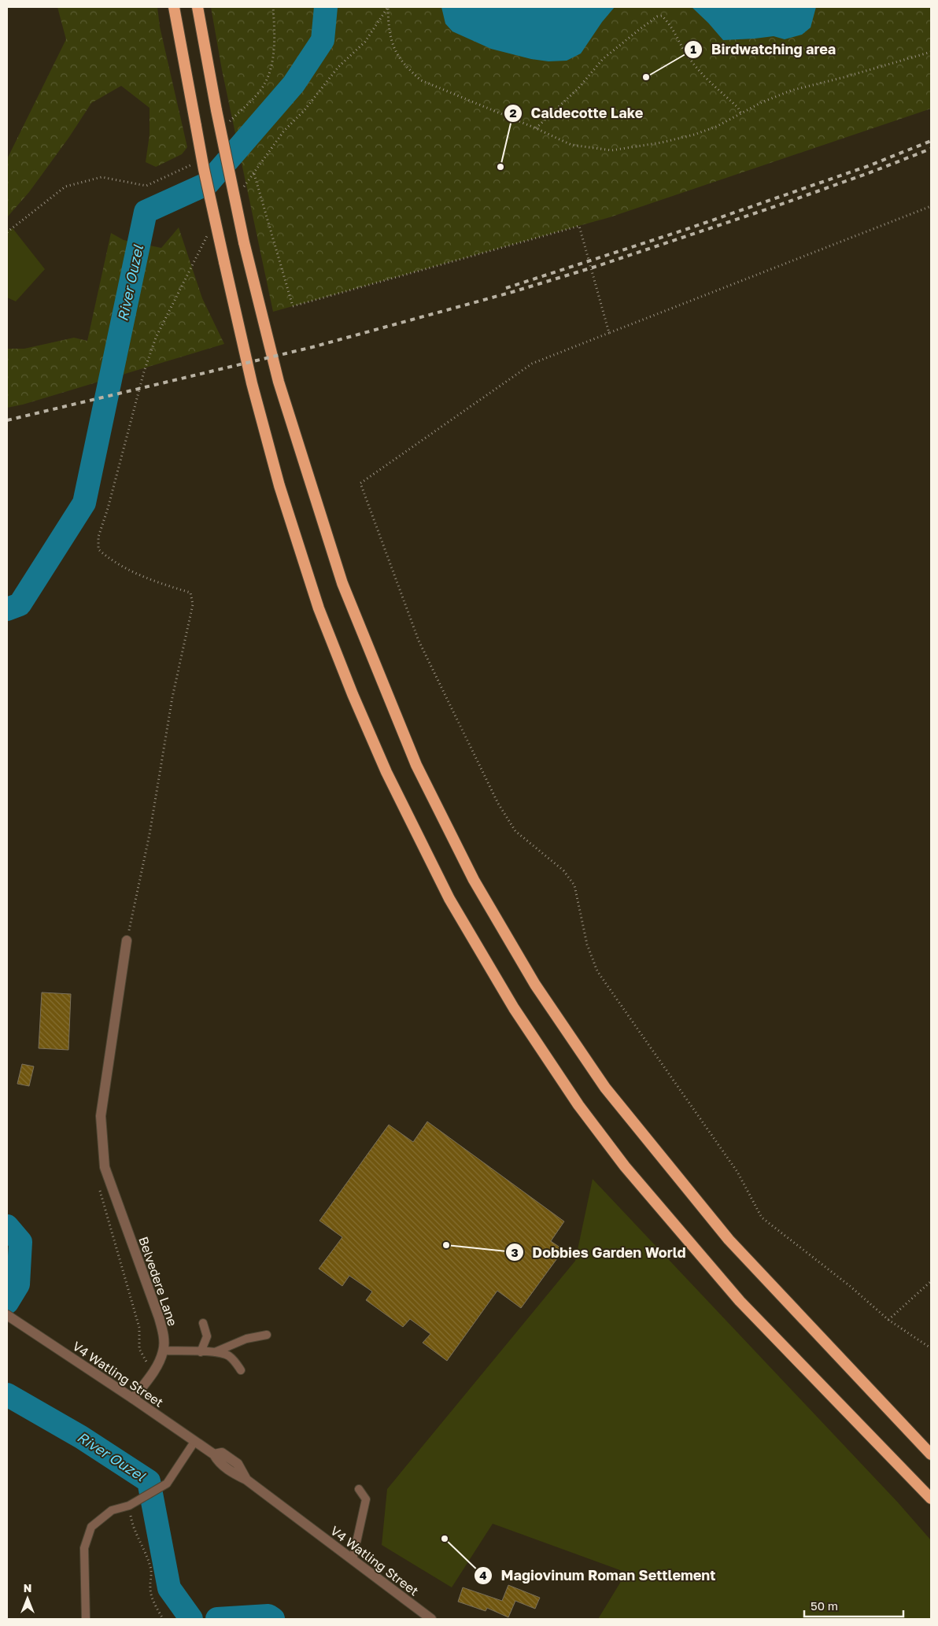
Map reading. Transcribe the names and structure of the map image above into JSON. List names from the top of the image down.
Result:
{
  "streets": {
    "street": ["Belvedere Lane", "V4 Watling Street"]
  },
  "water": ["River Ouzel"],
  "places": [
    "Birdwatching area",
    "Caldecotte Lake",
    "Dobbies Garden World",
    "Magiovinum Roman Settlement"
  ],
  "scale_bar": "50 m",
  "north": "top"
}
